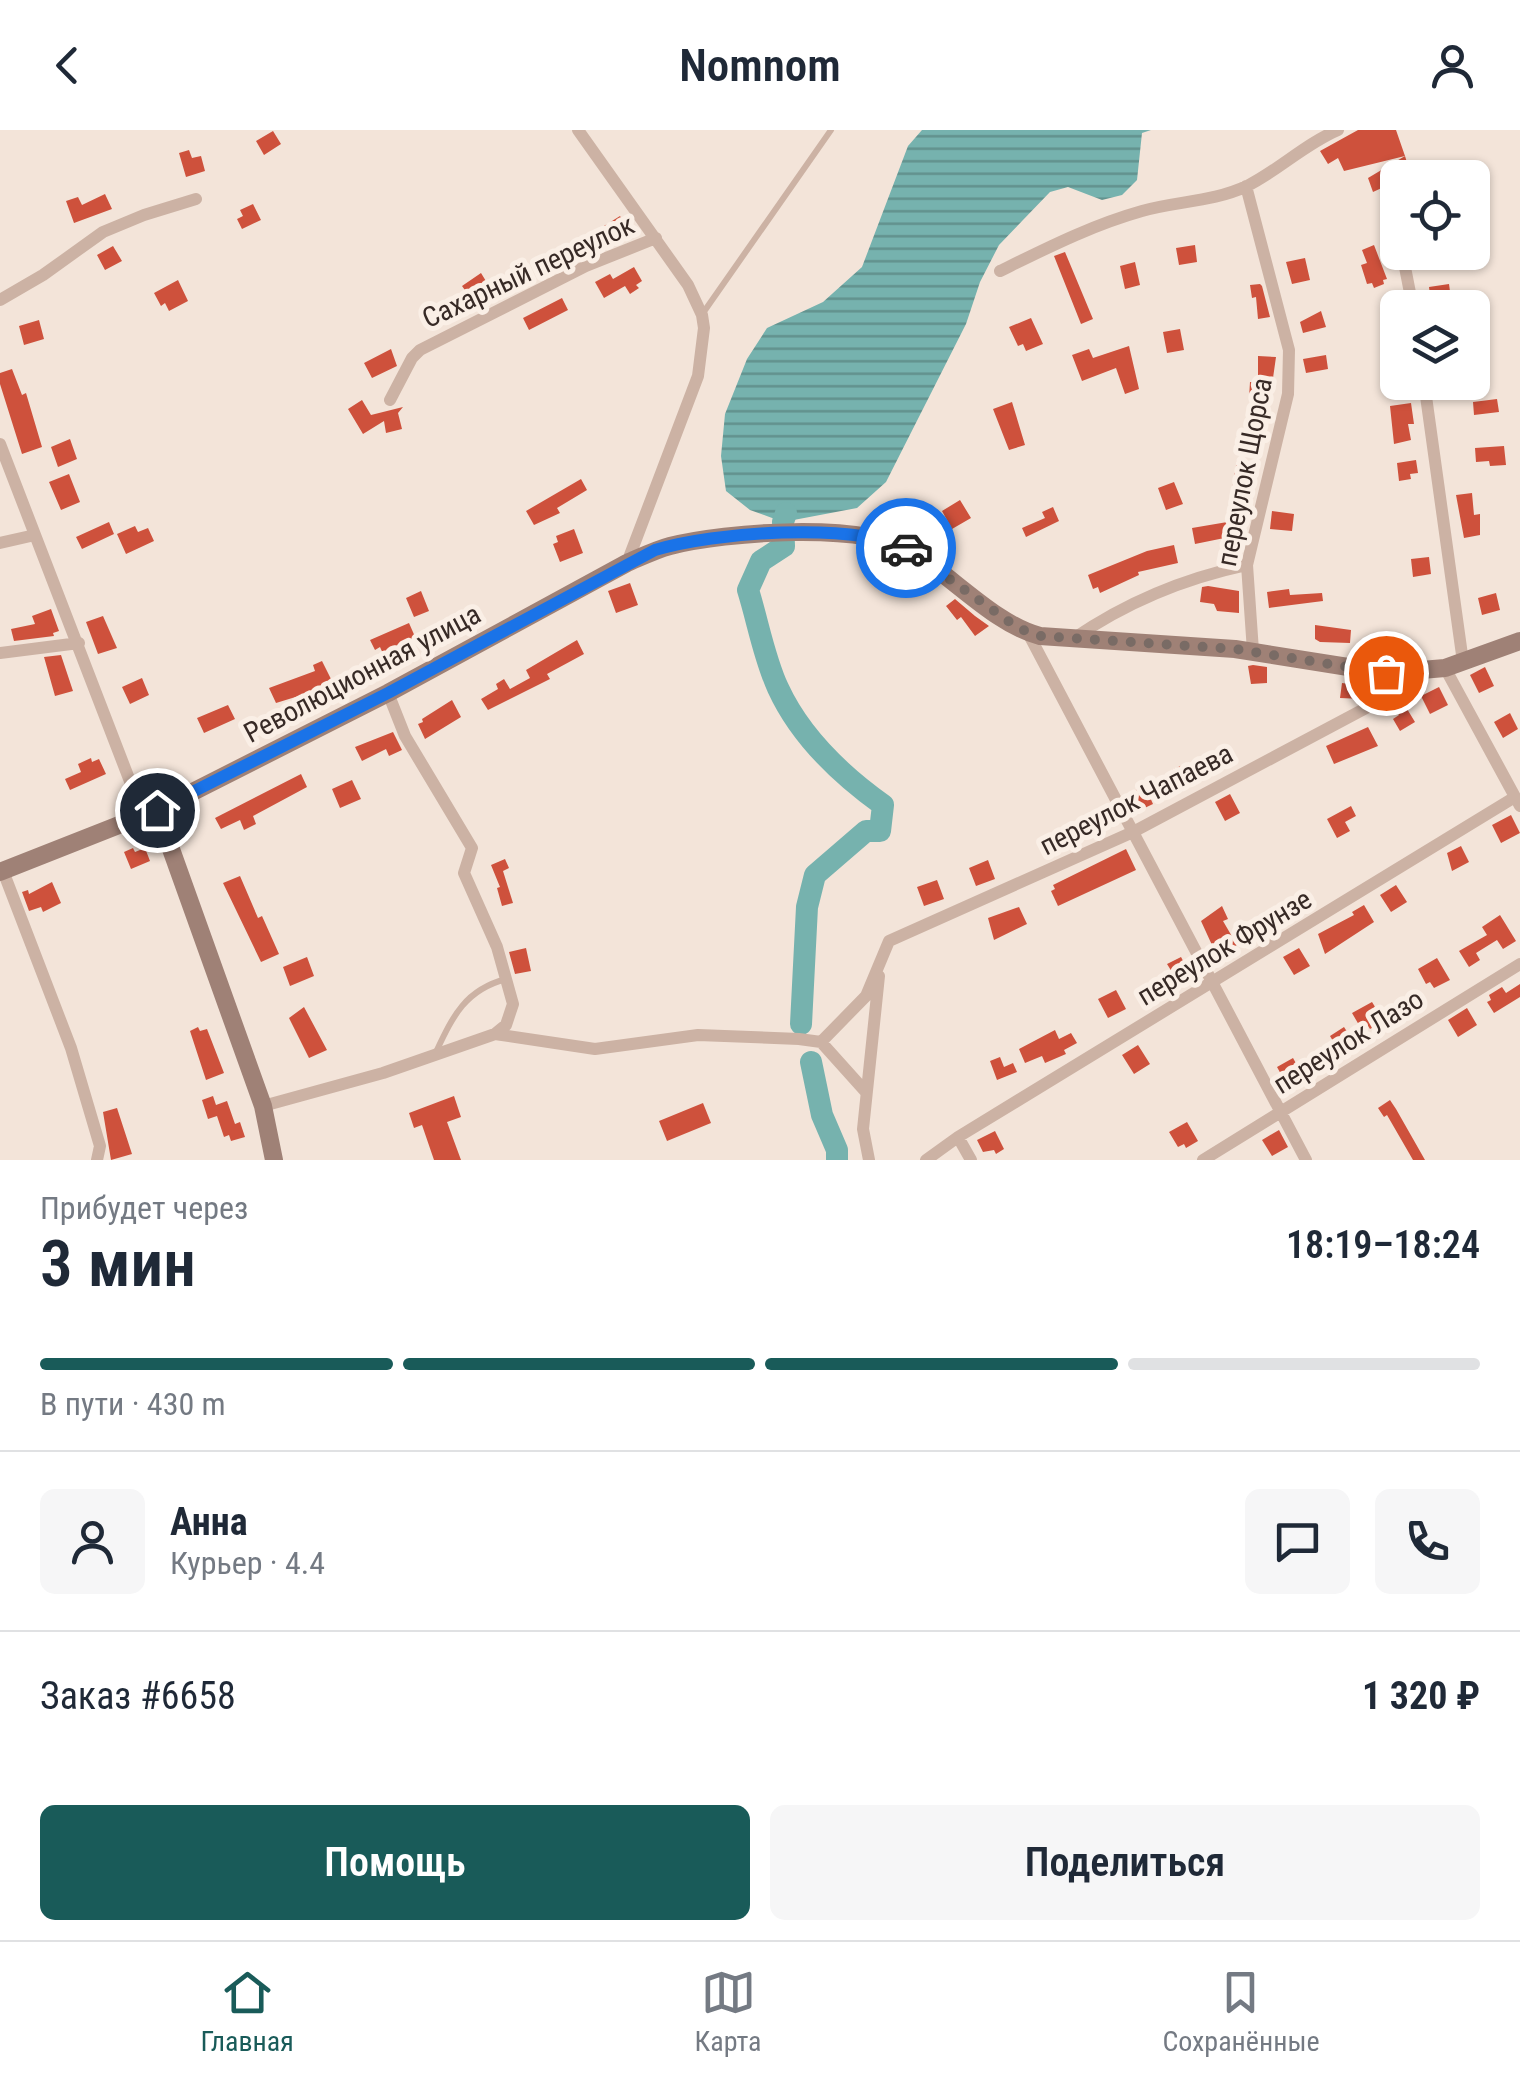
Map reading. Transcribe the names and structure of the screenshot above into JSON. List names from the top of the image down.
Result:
{
  "streets": {
    "main road": ["Революционная улица"],
    "street": [
      "Сахарный переулок",
      "переулок Щорса",
      "переулок Чапаева",
      "переулок Фрунзе",
      "переулок Лазо"
    ]
  },
  "page": {
    "header": "Nomnom",
    "heading": ["3 мин", "Прибудет через", "18:19–18:24"],
    "panel": [
      "Анна",
      "Курьер · 4.4",
      "Заказ #6658",
      "1 320 ₽"
    ],
    "bar": "В пути · 430 m",
    "buttons": ["Помощь", "Поделиться"],
    "tabs": ["Главная", "Карта", "Сохранённые"]
  }
}
